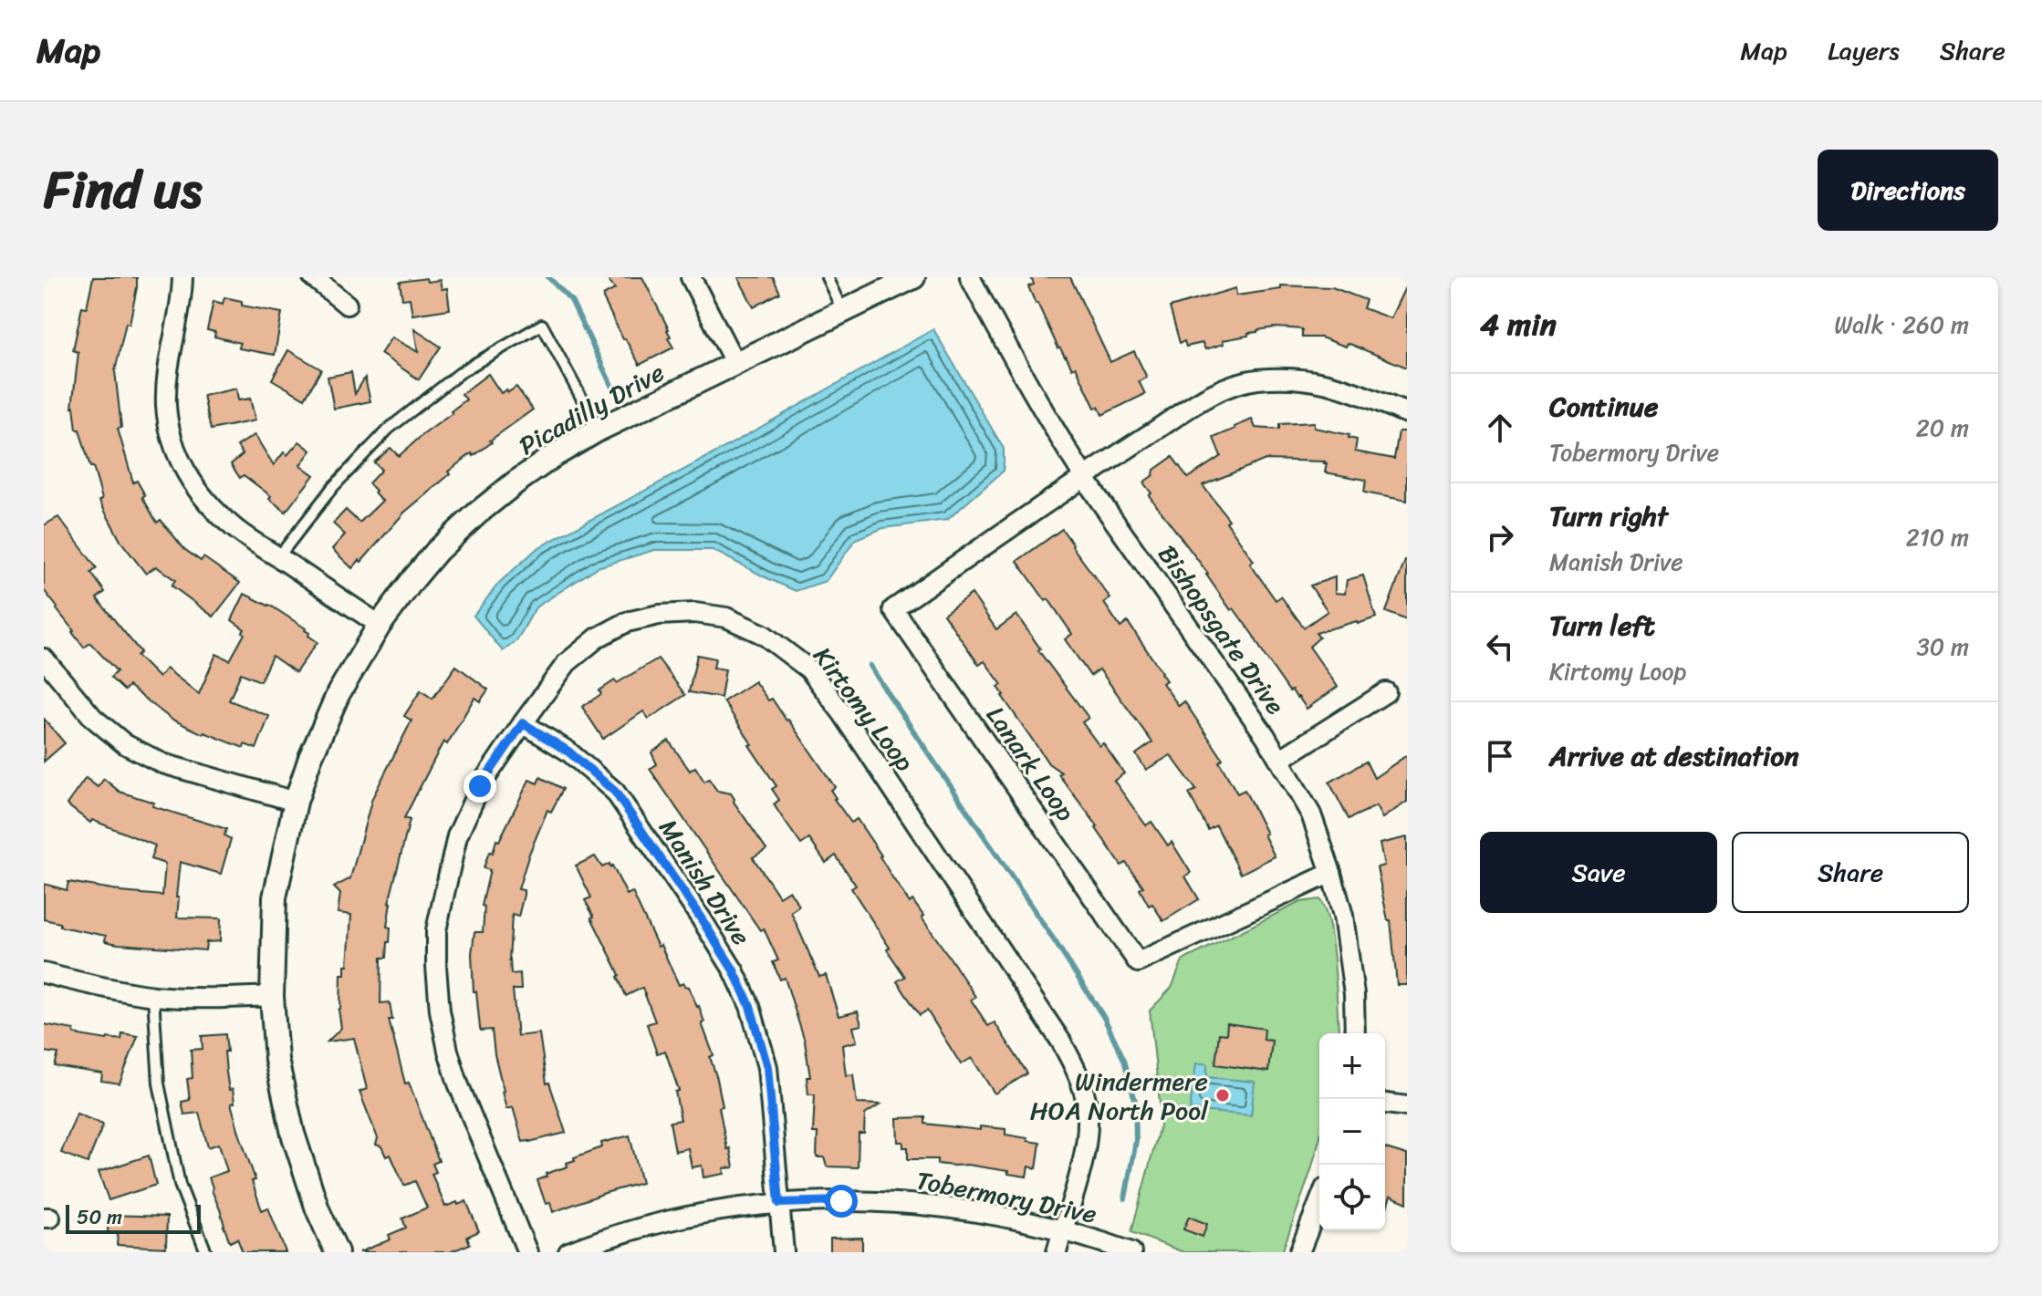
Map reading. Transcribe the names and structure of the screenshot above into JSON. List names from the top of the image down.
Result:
{
  "streets": {
    "street": [
      "Picadilly Drive",
      "Bishopsgate Drive",
      "Kirtomy Loop",
      "Lanark Loop",
      "Manish Drive",
      "Tobermory Drive"
    ]
  },
  "crossings": [
    ["Bishopsgate Drive", "Lanark Loop"],
    ["Kirtomy Loop", "Manish Drive"],
    ["Kirtomy Loop", "Tobermory Drive"],
    ["Manish Drive", "Tobermory Drive"]
  ],
  "places": ["Windermere HOA North Pool"],
  "scale_bar": "50 m",
  "page": {
    "header": "Map",
    "nav": ["Map", "Layers", "Share"],
    "title": "Find us",
    "buttons": [
      "Directions",
      ["Save", "Share"]
    ],
    "heading": ["4 min", "Walk · 260 m"],
    "list": [
      ["Continue", "Tobermory Drive", "20 m"],
      ["Turn right", "Manish Drive", "210 m"],
      ["Turn left", "Kirtomy Loop", "30 m"],
      "Arrive at destination"
    ],
    "map_buttons": ["+", "−"],
    "scale": "50 m"
  }
}
